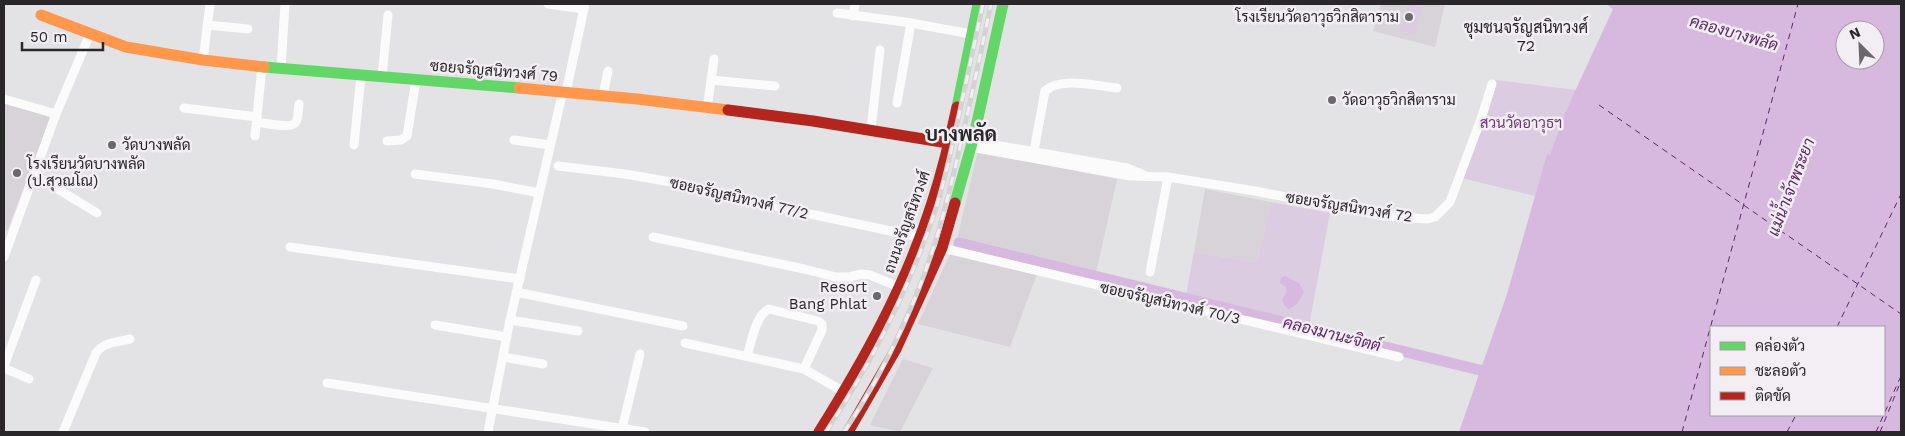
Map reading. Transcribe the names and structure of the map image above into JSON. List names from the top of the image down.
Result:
{
  "streets": {
    "street": [
      "ซอยจรัญสนิทวงศ์ 79",
      "ซอยจรัญสนิทวงศ์ 77/2",
      "ซอยจรัญสนิทวงศ์ 72",
      "ถนนจรัญสนิทวงศ์",
      "ซอยจรัญสนิทวงศ์ 70/3"
    ]
  },
  "crossings": [
    ["ซอยจรัญสนิทวงศ์ 79", "ถนนจรัญสนิทวงศ์"],
    ["ซอยจรัญสนิทวงศ์ 77/2", "ถนนจรัญสนิทวงศ์"]
  ],
  "districts": ["ชุมชนจรัญสนิทวงศ์ 72", "บางพลัด"],
  "water": ["คลองบางพลัด", "แม่น้ำเจ้าพระยา", "คลองมานะจิตต์"],
  "parks": ["สวนวัดอาวุธฯ"],
  "places": [
    "โรงเรียนวัดอาวุธวิกสิตาราม",
    "วัดอาวุธวิกสิตาราม",
    "วัดบางพลัด",
    "โรงเรียนวัดบางพลัด (ป.สุวณโณ)",
    "Resort Bang Phlat"
  ],
  "legend": ["คล่องตัว", "ชะลอตัว", "ติดขัด"],
  "scale_bar": "50 m",
  "north": "top left"
}
